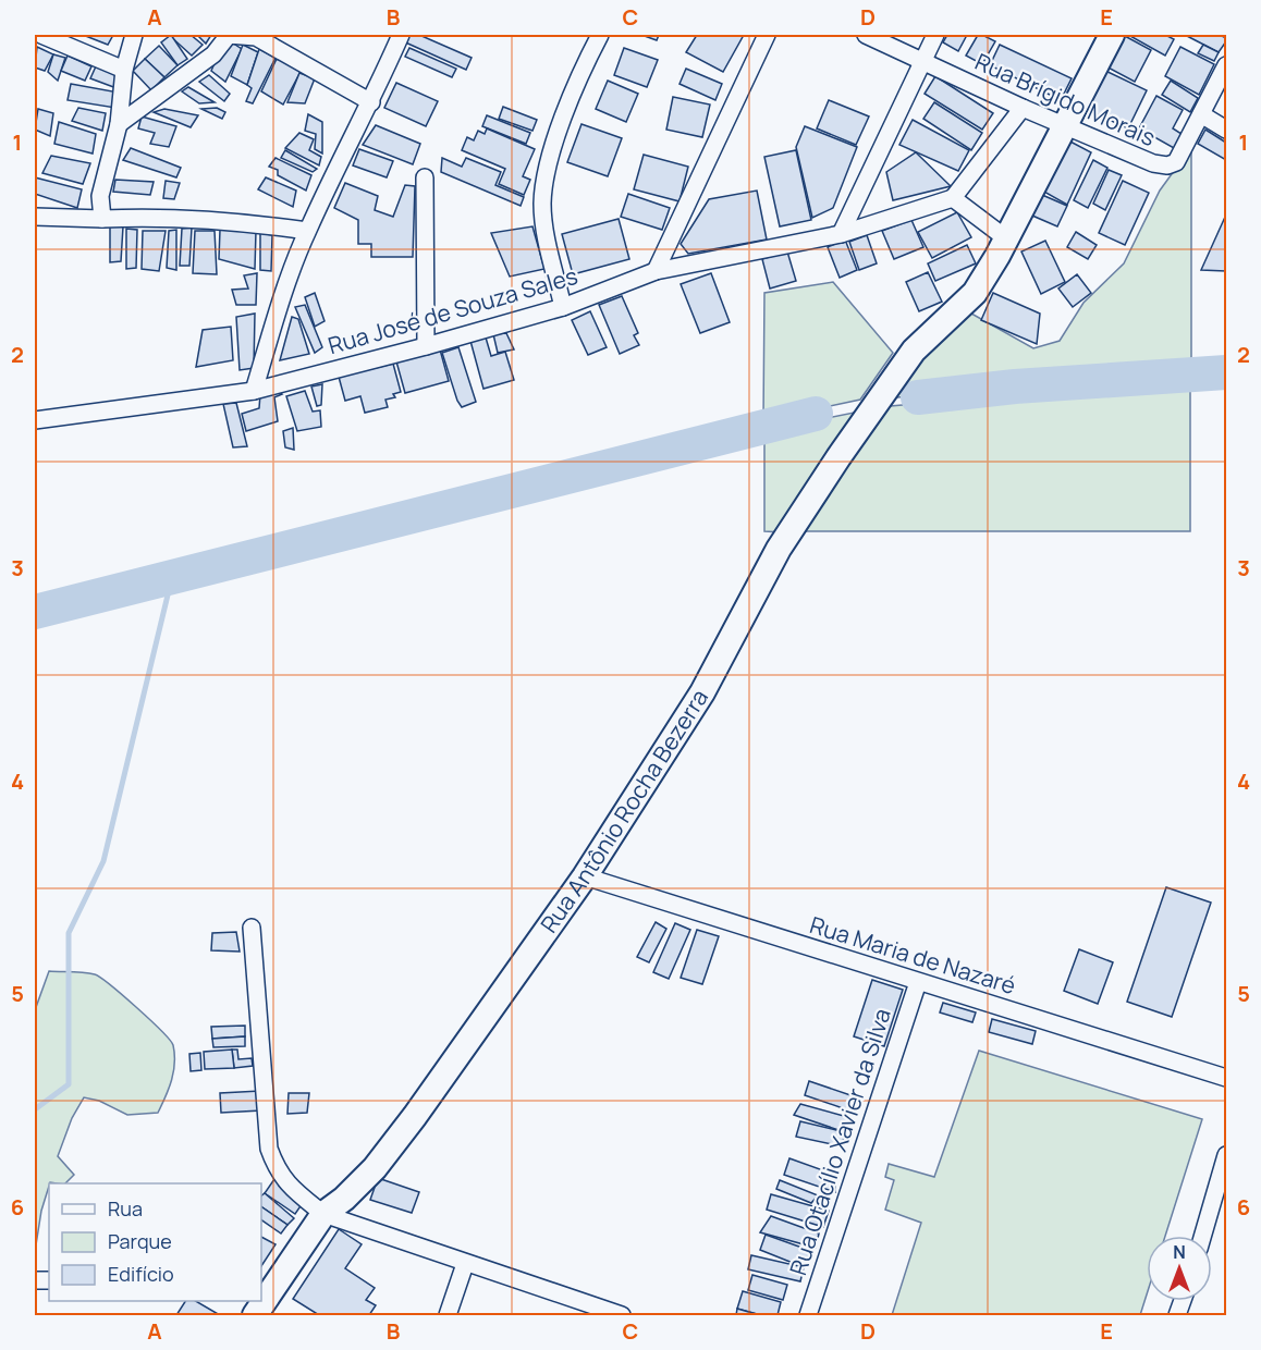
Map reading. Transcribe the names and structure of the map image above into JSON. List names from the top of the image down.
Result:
{
  "streets": {
    "street": [
      "Rua Brígido Morais",
      "Rua José de Souza Sales",
      "Rua Antônio Rocha Bezerra",
      "Rua Maria de Nazaré",
      "Rua Otacílio Xavier da Silva"
    ]
  },
  "crossings": [
    ["Rua Brígido Morais", "Rua Antônio Rocha Bezerra"],
    ["Rua Antônio Rocha Bezerra", "Rua Maria de Nazaré"],
    ["Rua Maria de Nazaré", "Rua Otacílio Xavier da Silva"]
  ],
  "legend": ["Rua", "Parque", "Edifício"],
  "north": "top",
  "grid": {
    "columns": [
      "A",
      "B",
      "C",
      "D",
      "E"
    ],
    "rows": [
      "1",
      "2",
      "3",
      "4",
      "5",
      "6"
    ]
  }
}
